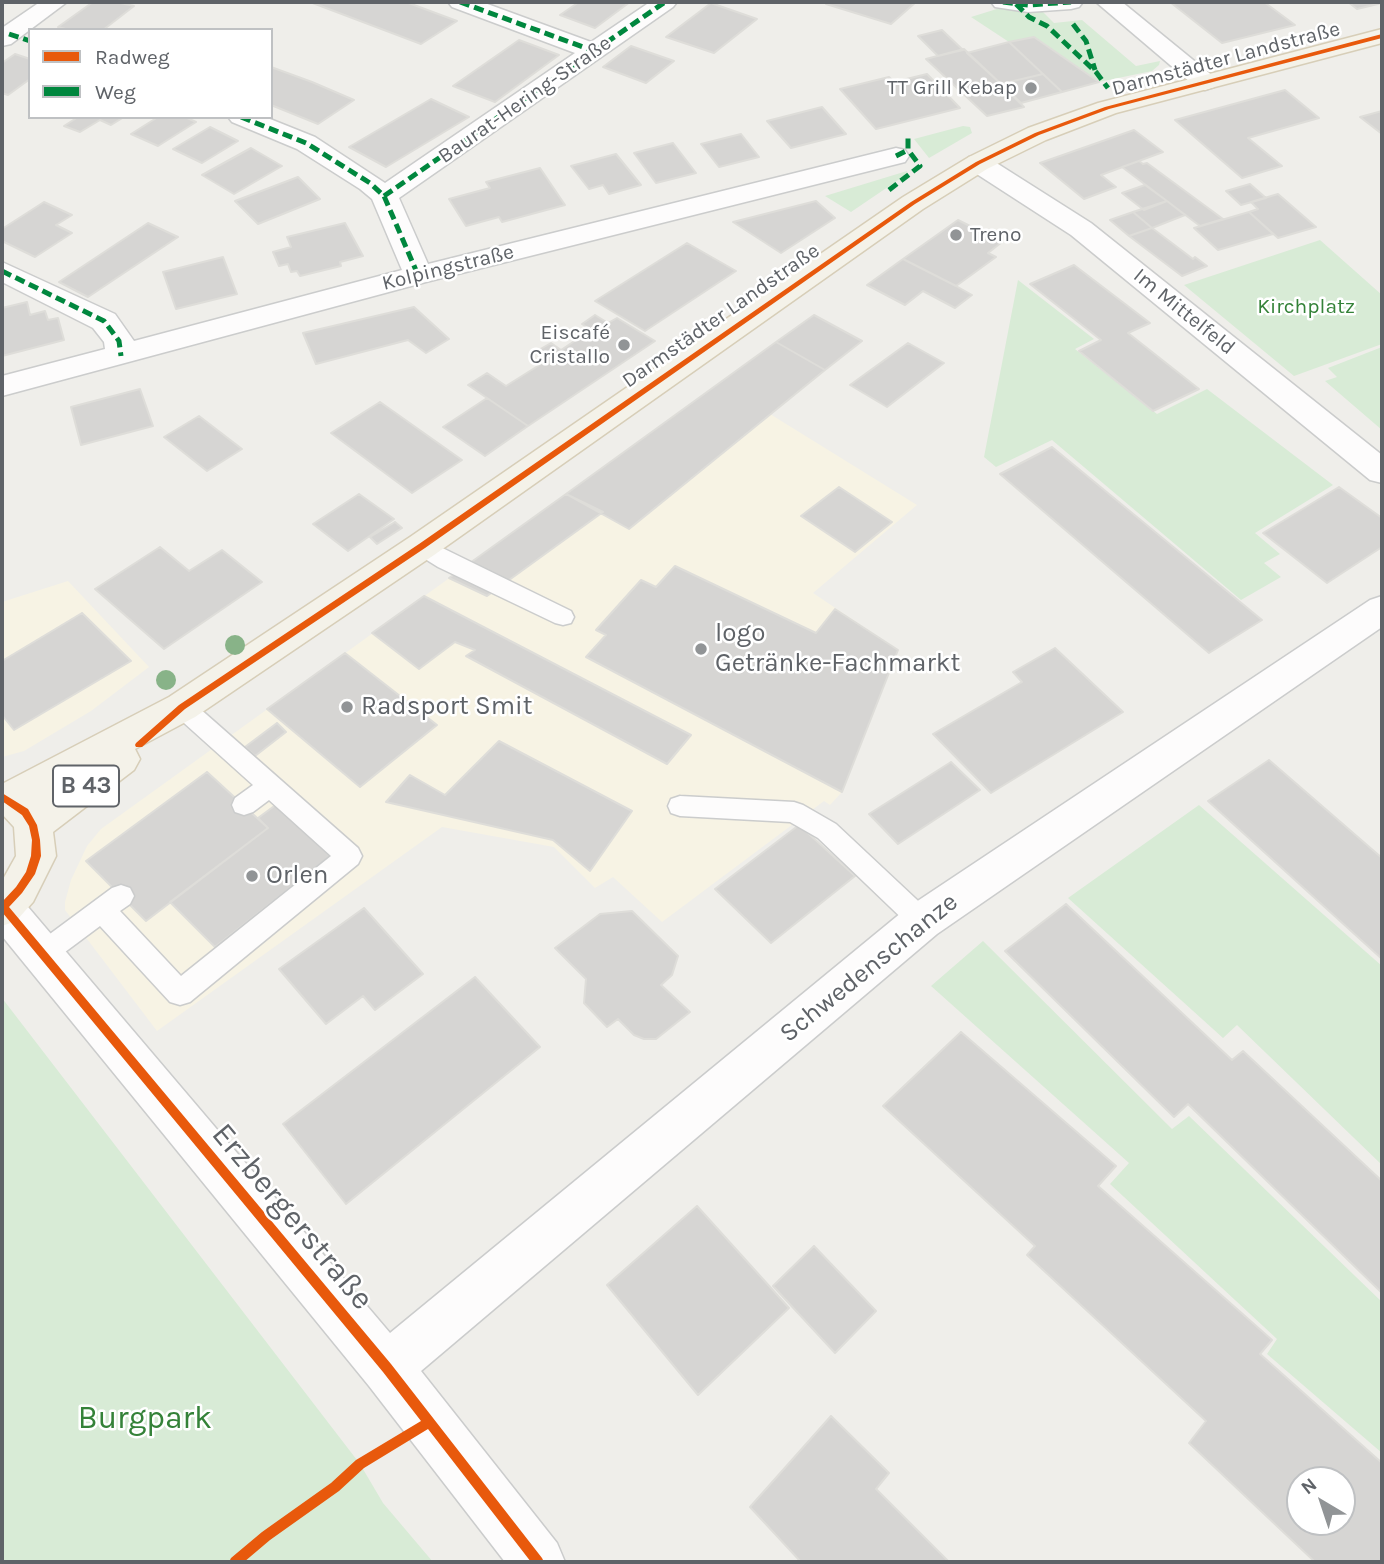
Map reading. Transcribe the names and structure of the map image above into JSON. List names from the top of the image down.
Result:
{
  "streets": {
    "main road": ["Darmstädter Landstraße", "B 43"],
    "street": [
      "Baurat-Hering-Straße",
      "Kolpingstraße",
      "Im Mittelfeld",
      "Schwedenschanze",
      "Erzbergerstraße"
    ]
  },
  "crossings": [
    ["Darmstädter Landstraße", "Im Mittelfeld"],
    ["Darmstädter Landstraße", "Erzbergerstraße"],
    ["Schwedenschanze", "Erzbergerstraße"]
  ],
  "parks": ["Kirchplatz", "Burgpark"],
  "places": [
    "TT Grill Kebap",
    "Treno",
    "Eiscafé Cristallo",
    "logo Getränke-Fachmarkt",
    "Radsport Smit",
    "Orlen"
  ],
  "legend": ["Radweg", "Weg"],
  "north": "top left"
}
